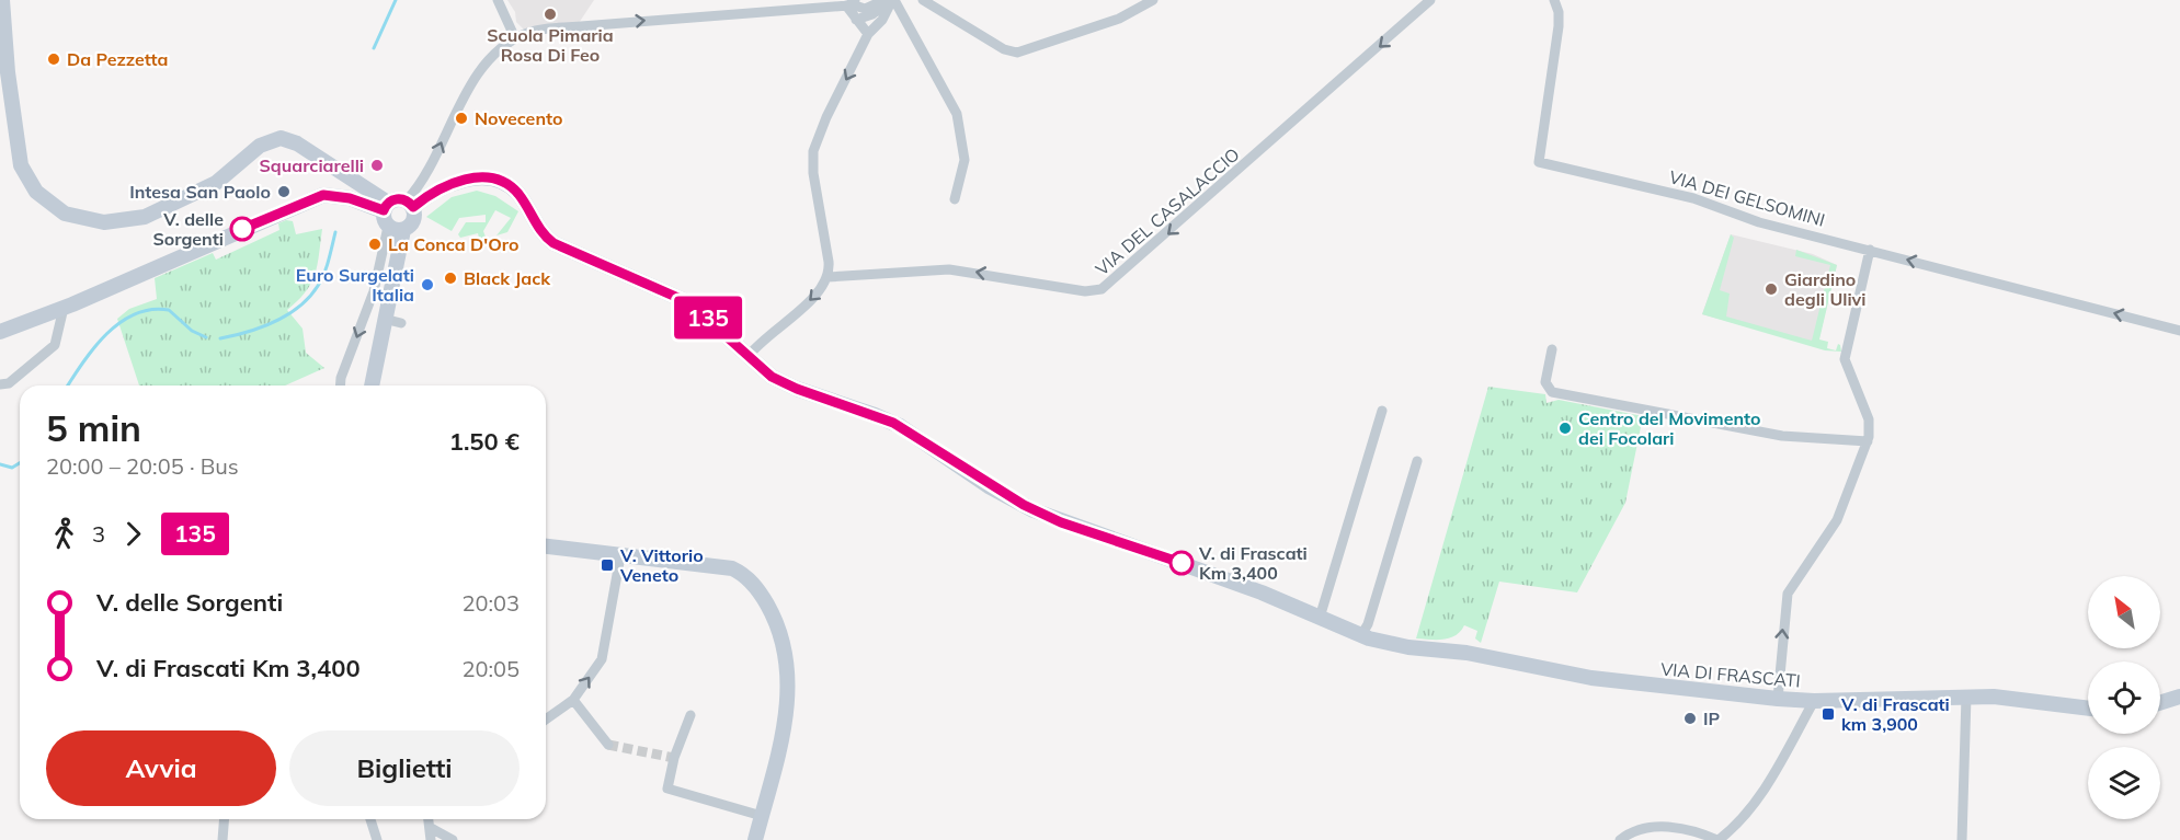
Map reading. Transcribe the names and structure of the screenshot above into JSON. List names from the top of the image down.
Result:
{
  "streets": {
    "main road": ["VIA DI FRASCATI"],
    "street": ["VIA DEI GELSOMINI", "VIA DEL CASALACCIO"]
  },
  "one_way": ["VIA DEI GELSOMINI", "VIA DEL CASALACCIO"],
  "places": {
    "other": [
      "Scuola Pimaria Rosa Di Feo",
      "Da Pezzetta",
      "Novecento",
      "Squarciarelli",
      "Intesa San Paolo",
      "V. delle Sorgenti",
      "La Conca D'Oro",
      "Black Jack",
      "Euro Surgelati Italia",
      "Giardino degli Ulivi",
      "Centro del Movimento dei Focolari",
      "V. di Frascati Km 3,400",
      "IP"
    ],
    "transit": ["V. Vittorio Veneto", "V. di Frascati km 3,900"]
  },
  "lines": ["bus line 135"],
  "north": "top left",
  "page": {
    "on_map": "135",
    "heading": ["5 min", "20:00 – 20:05 · Bus", "1.50 €"],
    "legs": ["3", "135"],
    "list": [
      {
        "name": "V. delle Sorgenti",
        "value": "20:03"
      },
      {
        "name": "V. di Frascati Km 3,400",
        "value": "20:05"
      }
    ],
    "buttons": ["Avvia", "Biglietti"]
  }
}
